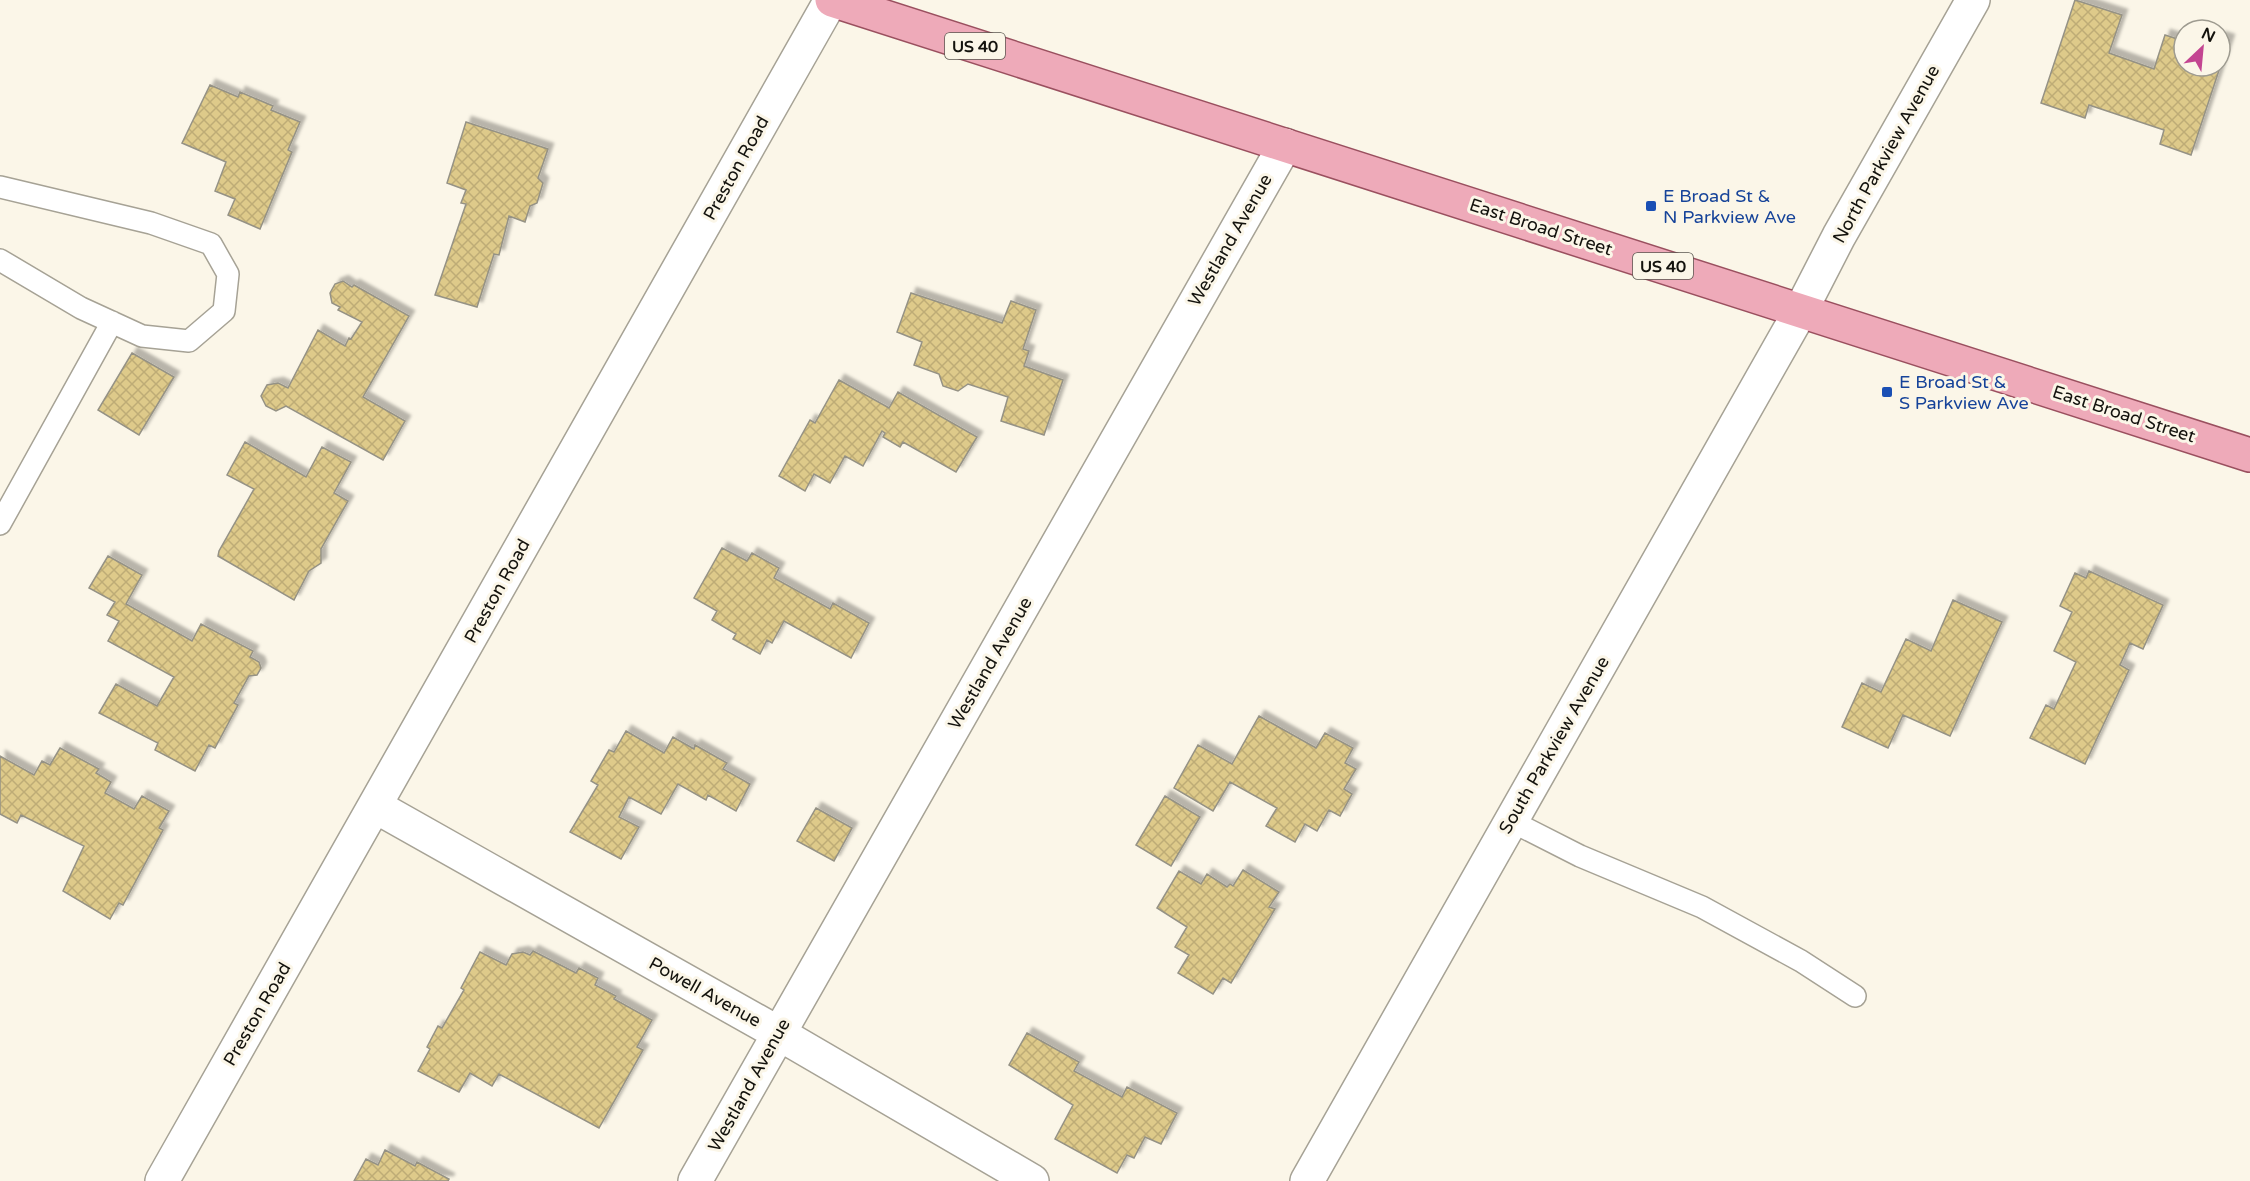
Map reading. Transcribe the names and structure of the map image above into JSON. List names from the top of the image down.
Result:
{
  "streets": {
    "main road": ["US 40", "East Broad Street"],
    "street": [
      "North Parkview Avenue",
      "Preston Road",
      "Westland Avenue",
      "South Parkview Avenue",
      "Powell Avenue"
    ]
  },
  "crossings": [
    ["North Parkview Avenue", "East Broad Street"],
    ["North Parkview Avenue", "South Parkview Avenue"],
    ["Preston Road", "East Broad Street"],
    ["Preston Road", "Powell Avenue"],
    ["East Broad Street", "Westland Avenue"],
    ["East Broad Street", "South Parkview Avenue"],
    ["Westland Avenue", "Powell Avenue"]
  ],
  "places": {
    "transit": ["E Broad St & N Parkview Ave", "E Broad St & S Parkview Ave"]
  },
  "north": "top right"
}
